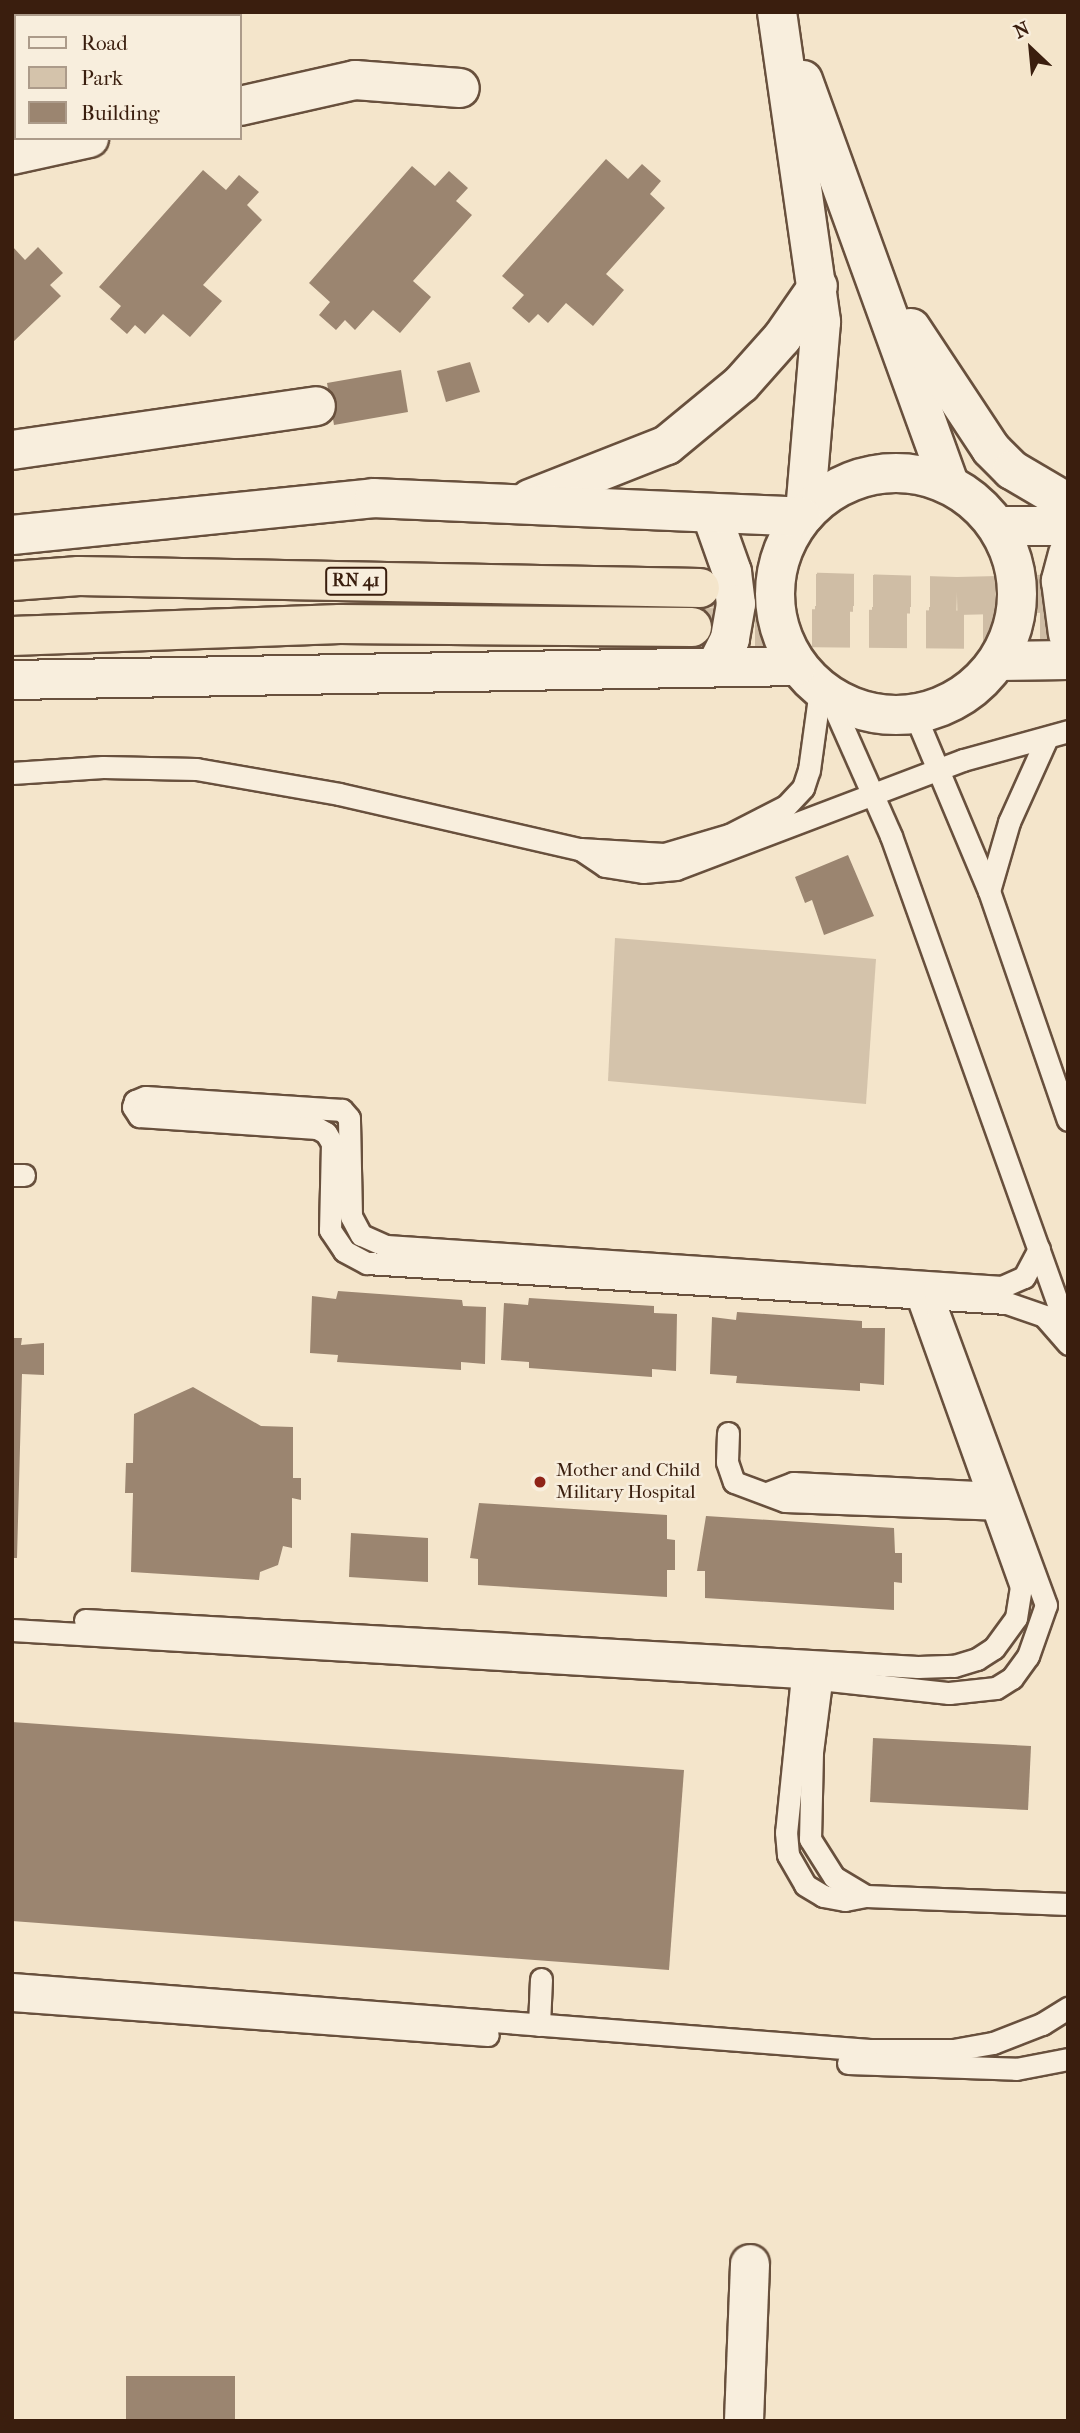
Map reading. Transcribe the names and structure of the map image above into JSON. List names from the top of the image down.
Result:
{
  "streets": {
    "highway": ["RN 41"]
  },
  "places": ["Mother and Child Military Hospital"],
  "legend": ["Road", "Park", "Building"],
  "north": "top left"
}
